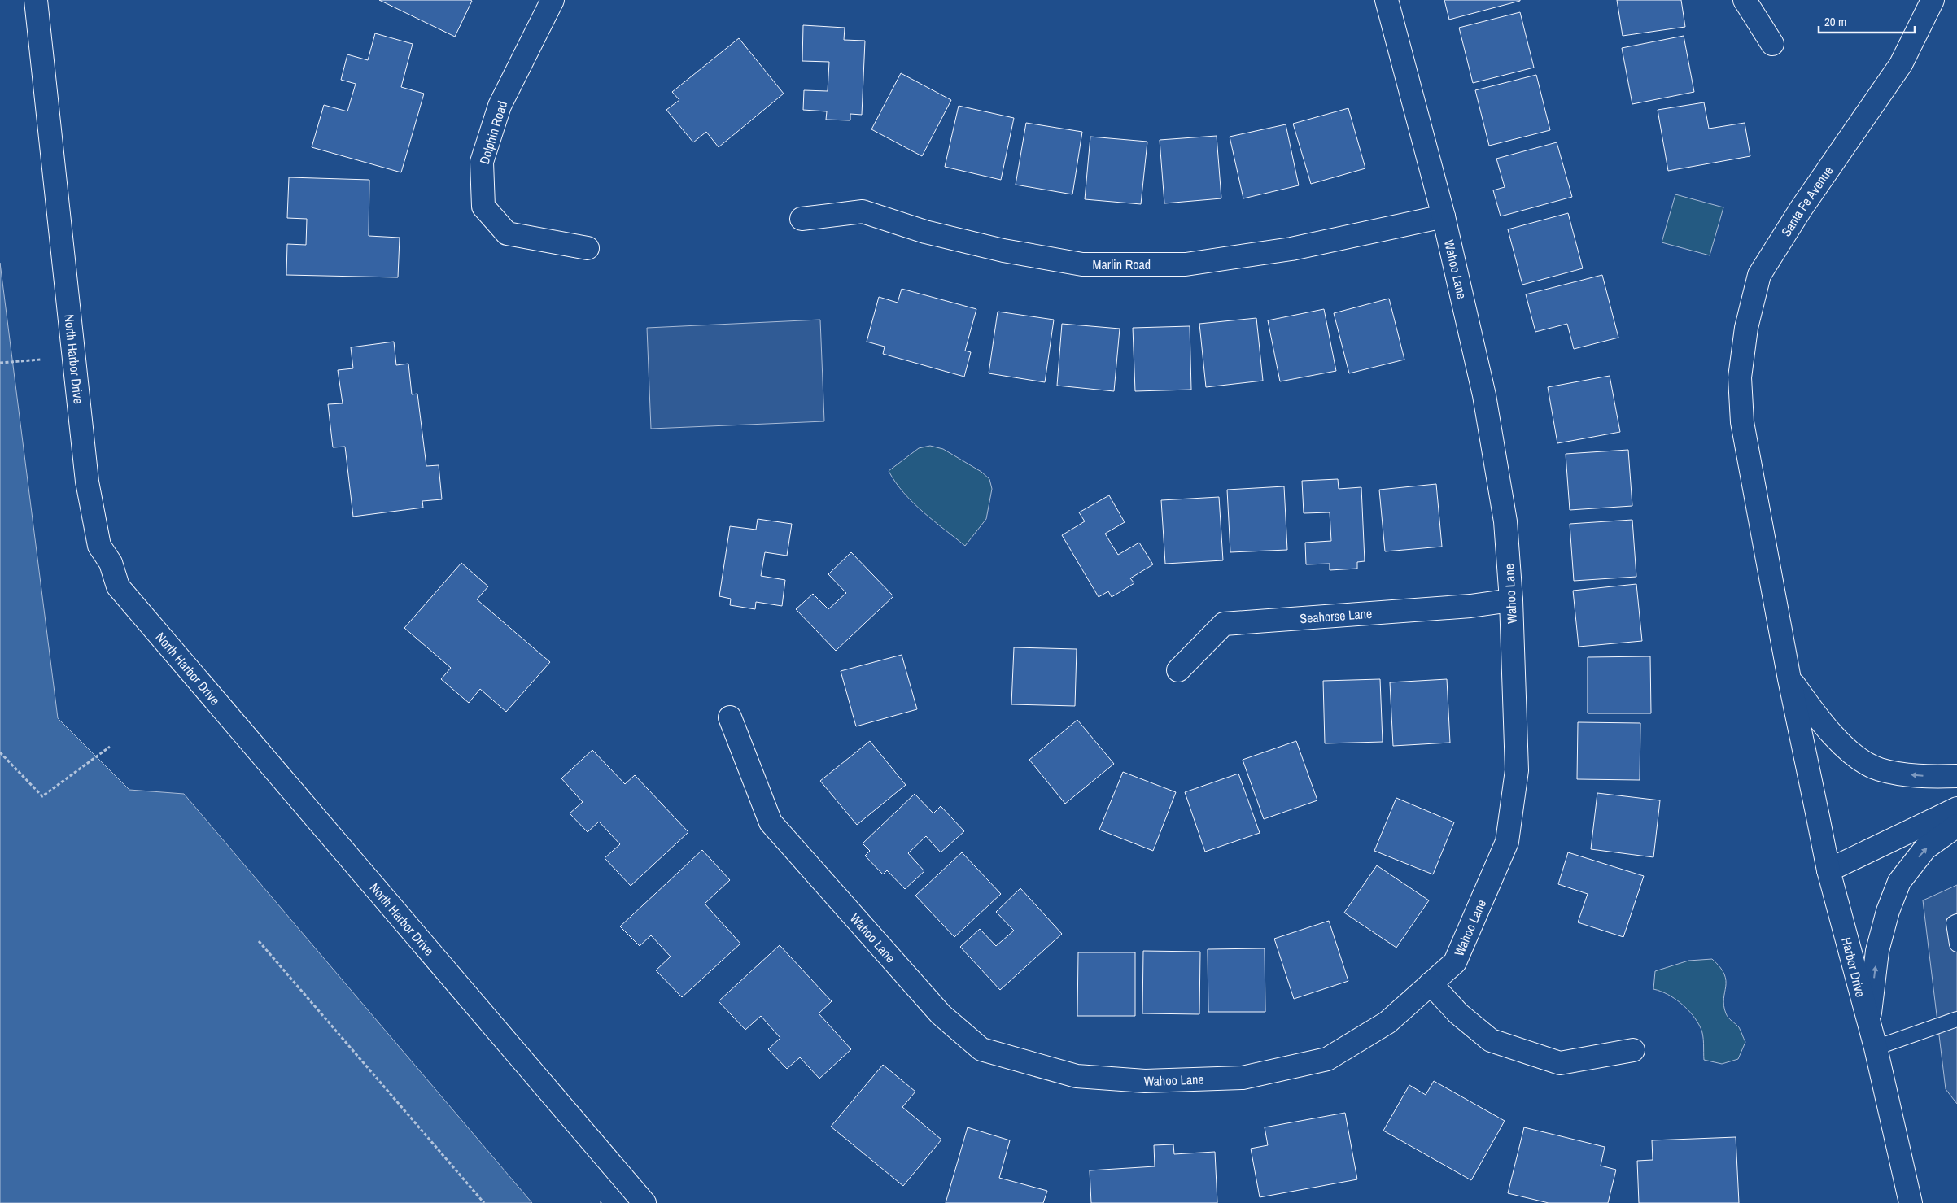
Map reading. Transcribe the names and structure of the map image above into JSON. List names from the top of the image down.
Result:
{
  "streets": {
    "street": [
      "Dolphin Road",
      "Santa Fe Avenue",
      "Marlin Road",
      "Wahoo Lane",
      "North Harbor Drive",
      "Seahorse Lane",
      "Harbor Drive"
    ]
  },
  "crossings": [
    ["Santa Fe Avenue", "Harbor Drive"],
    ["Marlin Road", "Wahoo Lane"],
    ["Wahoo Lane", "Seahorse Lane"]
  ],
  "scale_bar": "20 m"
}
